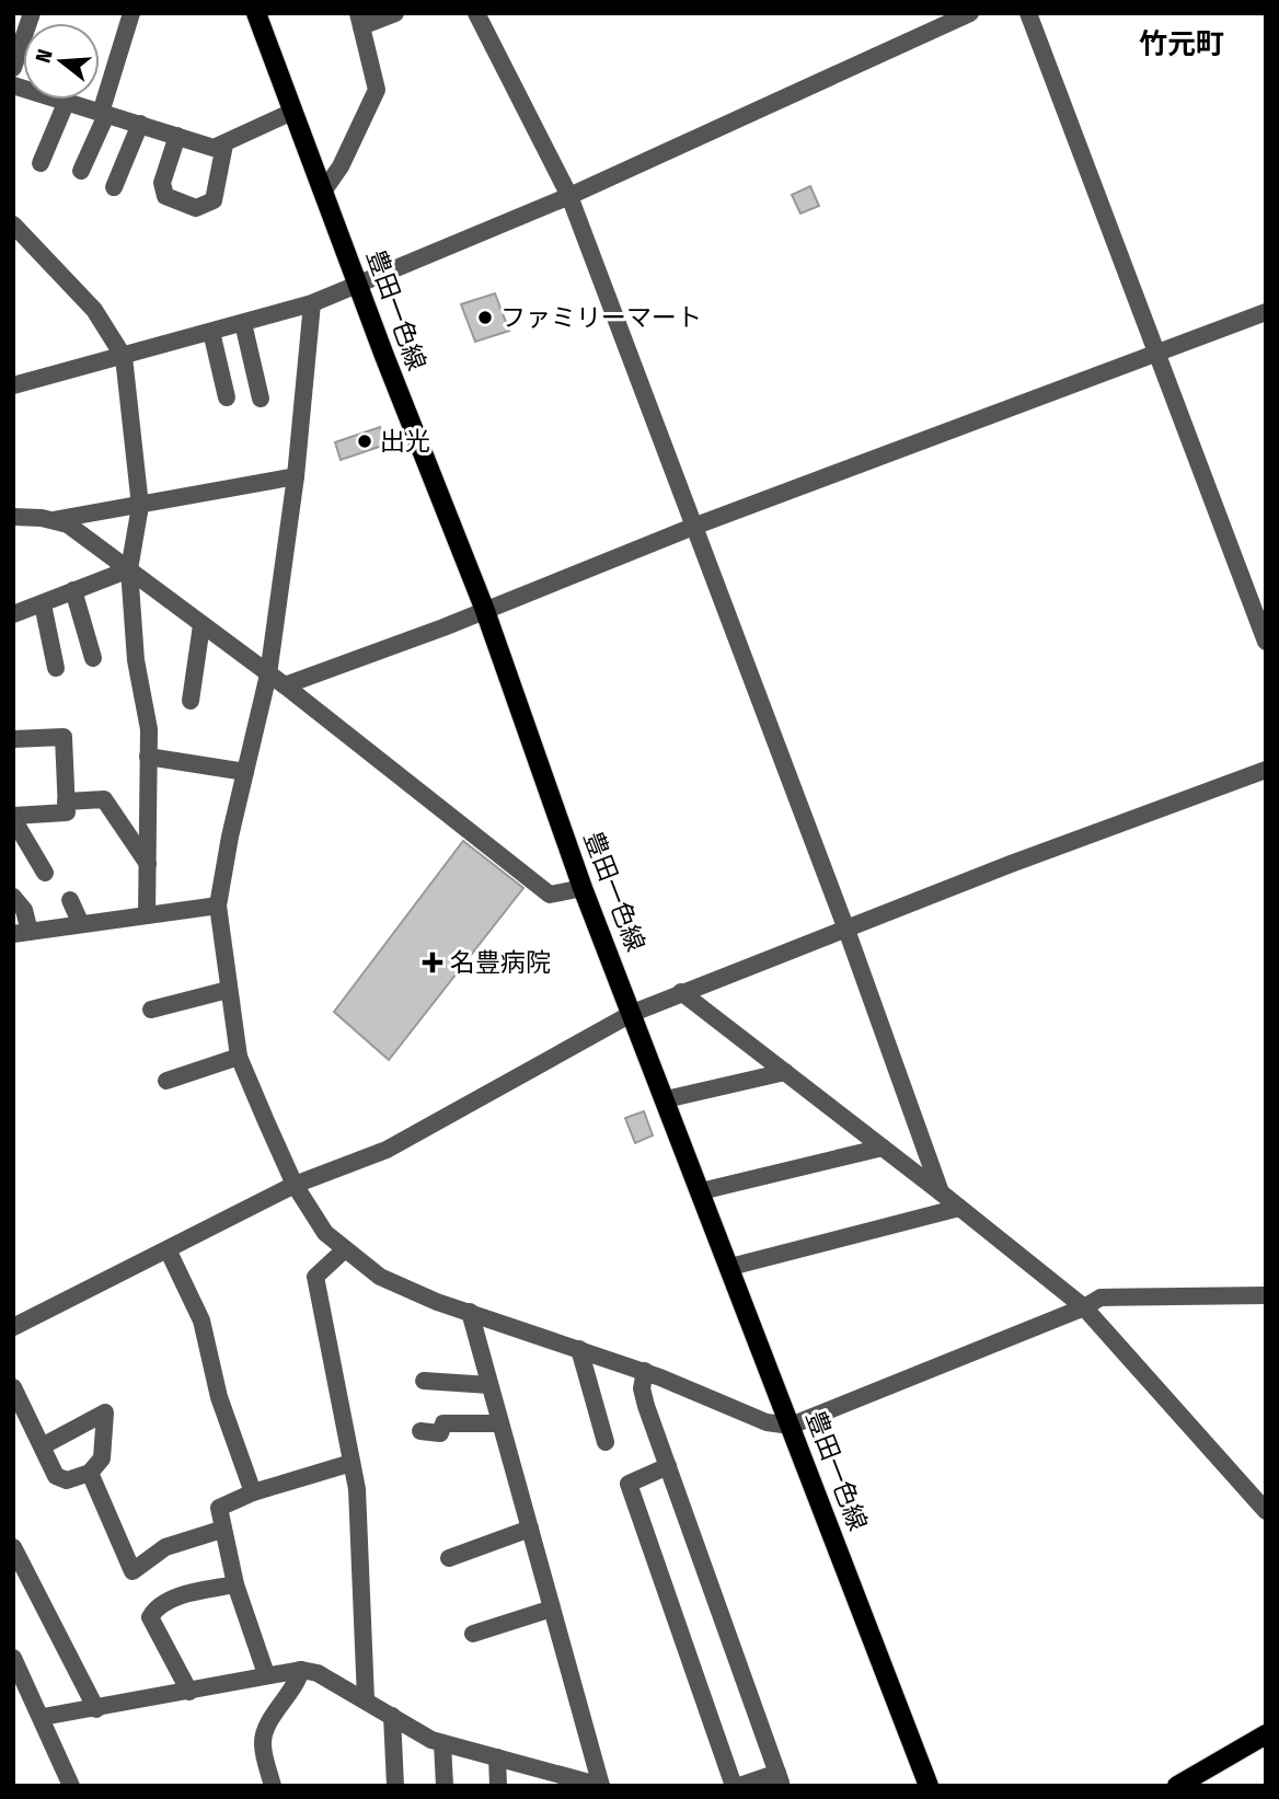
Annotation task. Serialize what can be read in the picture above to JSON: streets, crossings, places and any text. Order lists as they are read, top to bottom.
{
  "streets": {
    "main road": ["豊田一色線"]
  },
  "districts": ["竹元町"],
  "places": {
    "other": ["ファミリーマート", "出光"],
    "health": ["名豊病院"]
  },
  "north": "left"
}
